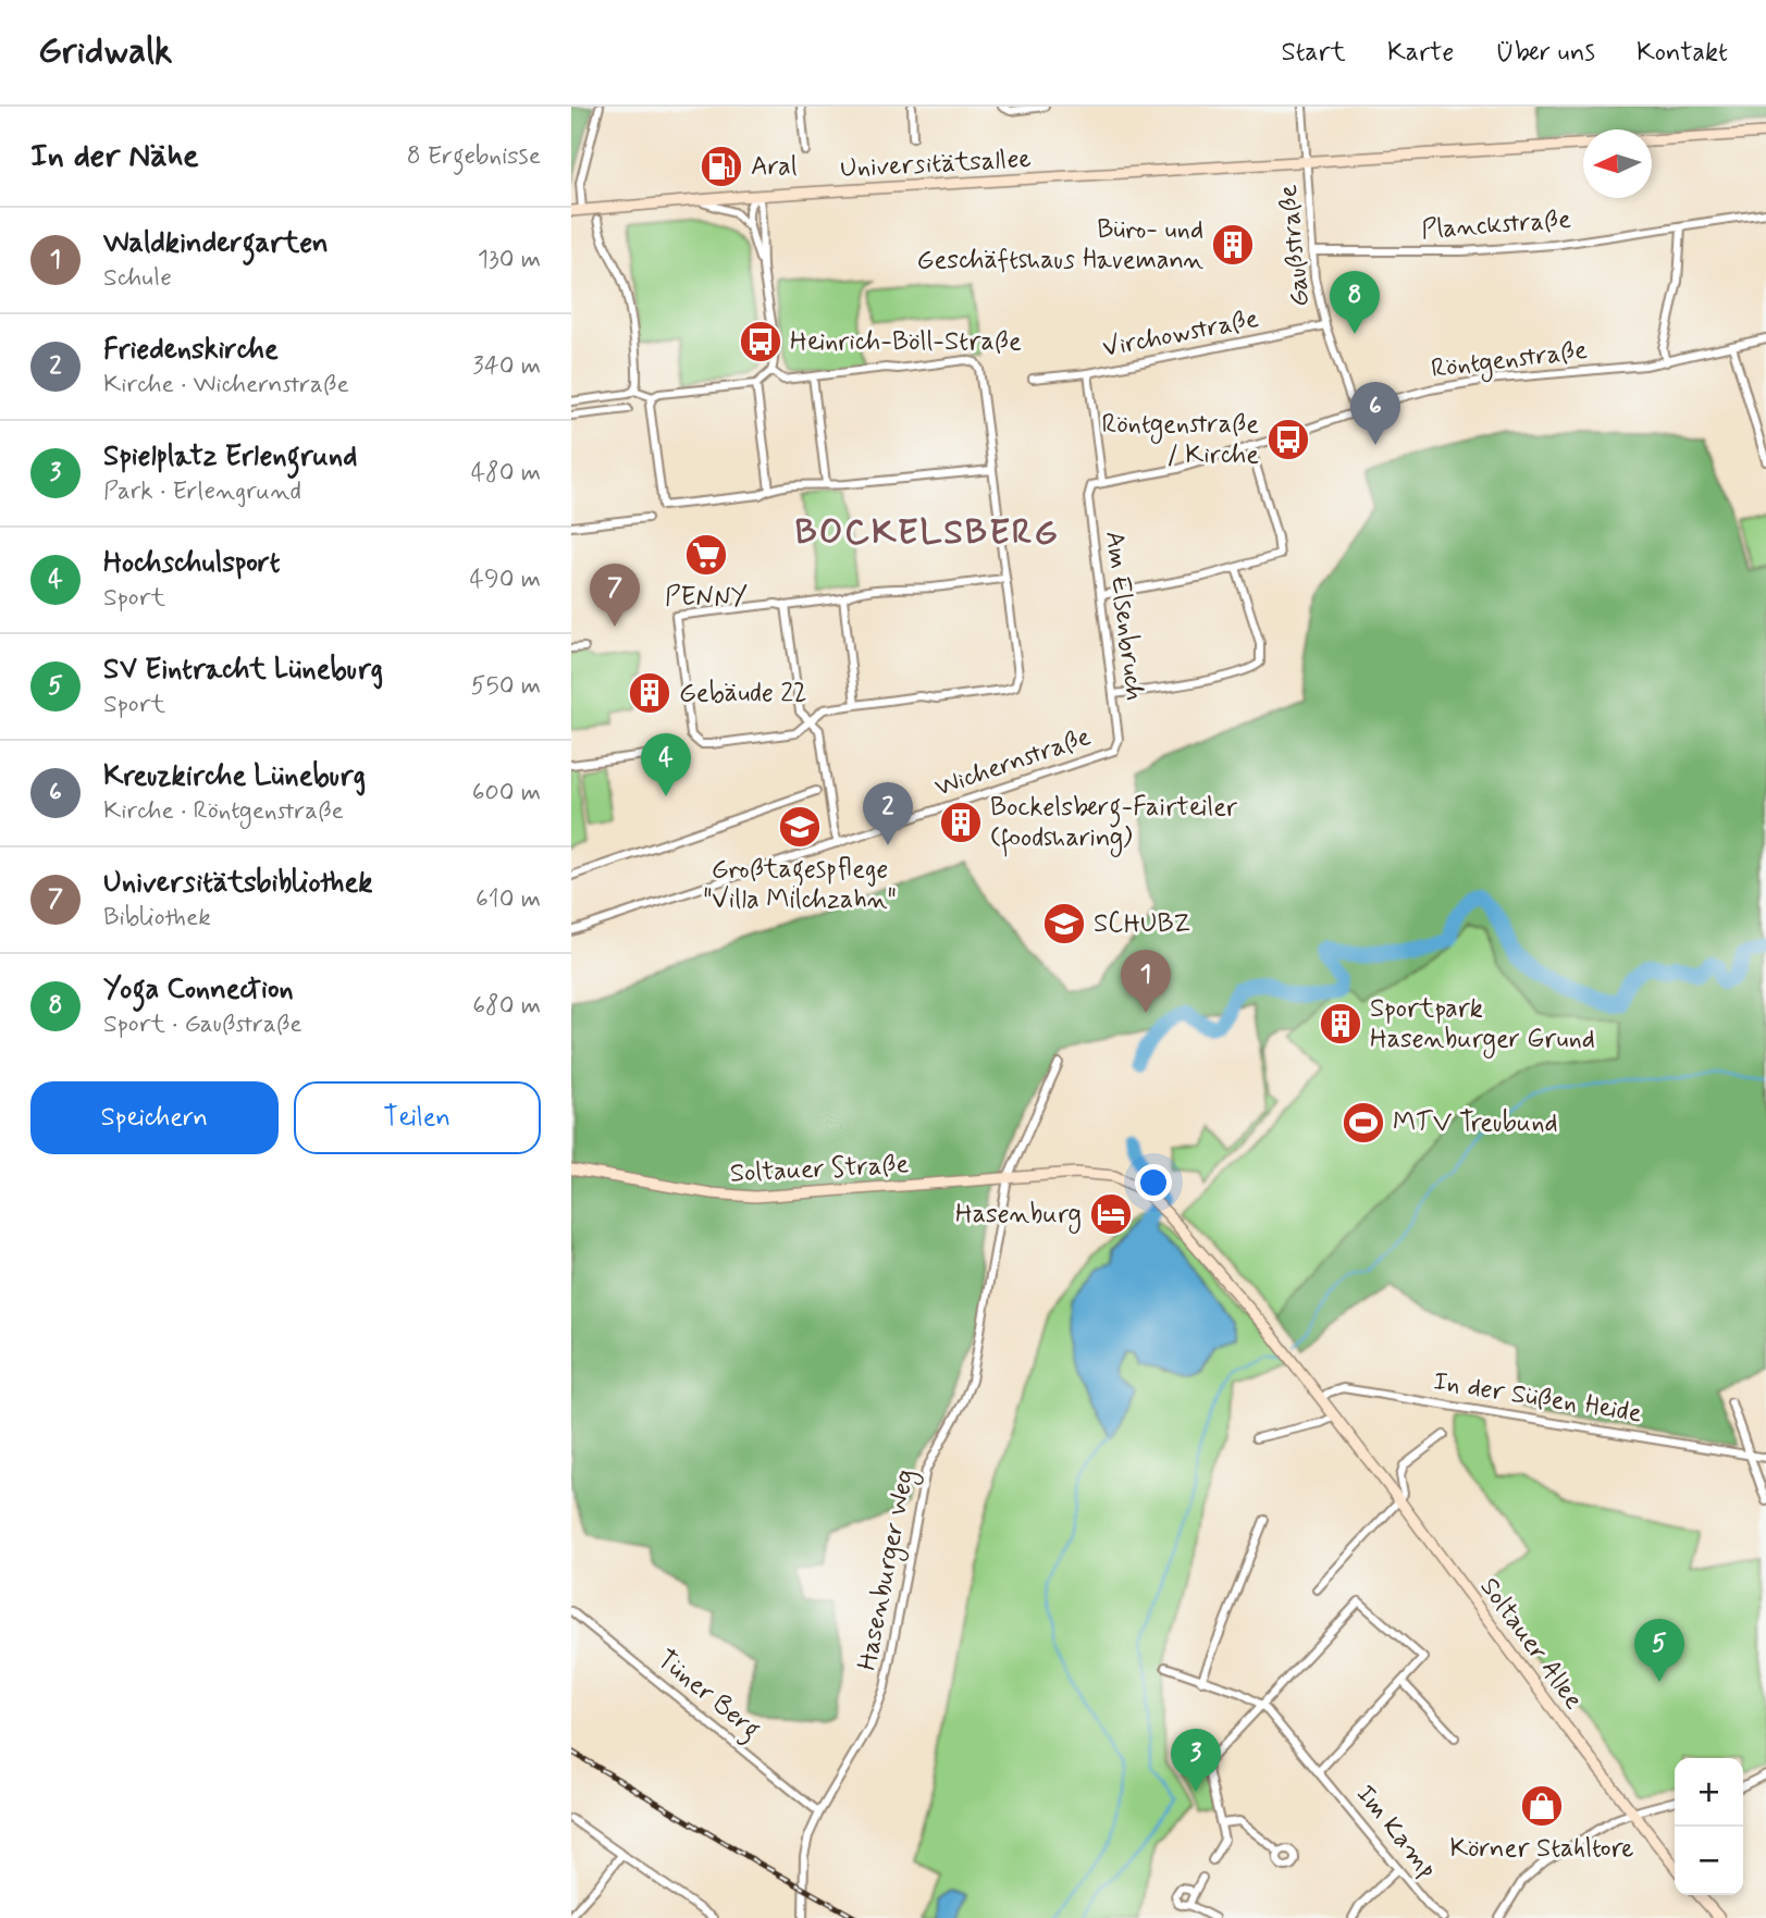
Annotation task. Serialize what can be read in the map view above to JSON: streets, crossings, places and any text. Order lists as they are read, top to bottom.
{
  "streets": {
    "street": [
      "Universitätsallee",
      "Planckstraße",
      "Gaußstraße",
      "Virchowstraße",
      "Röntgenstraße",
      "Am Elsenbruch",
      "Wichernstraße",
      "Soltauer Straße",
      "In der Süßen Heide",
      "Hasenburger Weg",
      "Soltauer Allee",
      "Tüner Berg",
      "Im Kamp"
    ]
  },
  "crossings": [
    ["Universitätsallee", "Gaußstraße"],
    ["Planckstraße", "Gaußstraße"],
    ["Gaußstraße", "Virchowstraße"],
    ["Gaußstraße", "Röntgenstraße"],
    ["Virchowstraße", "Röntgenstraße"],
    ["Röntgenstraße", "Am Elsenbruch"],
    ["Am Elsenbruch", "Wichernstraße"],
    ["Soltauer Straße", "Hasenburger Weg"],
    ["Soltauer Straße", "Soltauer Allee"],
    ["In der Süßen Heide", "Soltauer Allee"],
    ["Hasenburger Weg", "Soltauer Allee"],
    ["Hasenburger Weg", "Tüner Berg"]
  ],
  "districts": ["BOCKELSBERG"],
  "places": {
    "fuel station": ["Aral"],
    "building": [
      "Büro- und Geschäftshaus Havemann",
      "Gebäude 22",
      "Bockelsberg-Fairteiler (foodsharing)",
      "Sportpark Hasenburger Grund"
    ],
    "bus stop": ["Heinrich-Böll-Straße", "Röntgenstraße / Kirche"],
    "supermarket": ["PENNY"],
    "school or university": ["Großtagespflege \"Villa Milchzahn\"", "SCHUBZ"],
    "sports": ["MTV Treubund"],
    "hotel": ["Hasenburg"],
    "shop": ["Körner Stahltore"]
  },
  "north": "left",
  "page": {
    "header": "Gridwalk",
    "nav": [
      "Start",
      "Karte",
      "Über uns",
      "Kontakt"
    ],
    "heading": ["In der Nähe", "8 Ergebnisse"],
    "list": [
      {
        "mark": "1",
        "name": "Waldkindergarten",
        "note": "Schule",
        "value": "130 m"
      },
      {
        "mark": "2",
        "name": "Friedenskirche",
        "note": "Kirche · Wichernstraße",
        "value": "340 m"
      },
      {
        "mark": "3",
        "name": "Spielplatz Erlengrund",
        "note": "Park · Erlengrund",
        "value": "480 m"
      },
      {
        "mark": "4",
        "name": "Hochschulsport",
        "note": "Sport",
        "value": "490 m"
      },
      {
        "mark": "5",
        "name": "SV Eintracht Lüneburg",
        "note": "Sport",
        "value": "550 m"
      },
      {
        "mark": "6",
        "name": "Kreuzkirche Lüneburg",
        "note": "Kirche · Röntgenstraße",
        "value": "600 m"
      },
      {
        "mark": "7",
        "name": "Universitätsbibliothek",
        "note": "Bibliothek",
        "value": "610 m"
      },
      {
        "mark": "8",
        "name": "Yoga Connection",
        "note": "Sport · Gaußstraße",
        "value": "680 m"
      }
    ],
    "pins": [
      "8",
      "6",
      "7",
      "4",
      "2",
      "1",
      "5",
      "3"
    ],
    "buttons": ["Speichern", "Teilen"],
    "map_buttons": ["+", "−"]
  }
}
